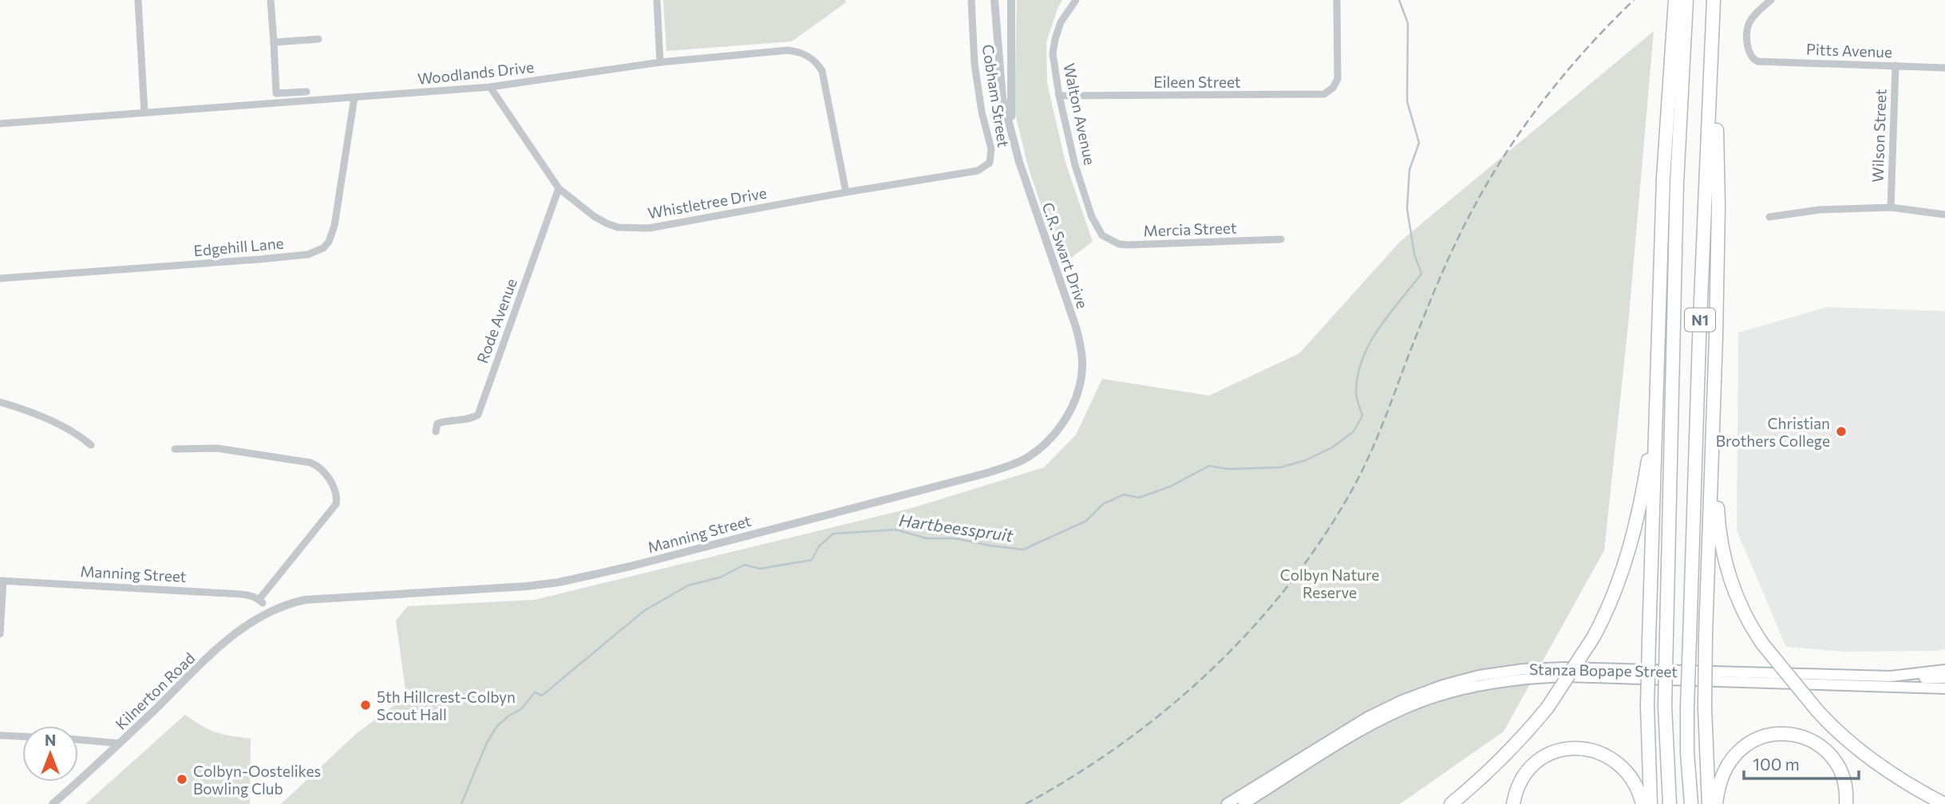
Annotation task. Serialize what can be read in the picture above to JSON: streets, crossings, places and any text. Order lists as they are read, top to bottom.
{
  "streets": {
    "highway": ["N1"],
    "main road": ["Stanza Bopape Street"],
    "street": [
      "Pitts Avenue",
      "Woodlands Drive",
      "Eileen Street",
      "Cobham Street",
      "Walton Avenue",
      "Wilson Street",
      "Whistletree Drive",
      "Mercia Street",
      "Edgehill Lane",
      "C.R. Swart Drive",
      "Rode Avenue",
      "Manning Street",
      "Kilnerton Road"
    ]
  },
  "crossings": [
    ["Pitts Avenue", "Wilson Street"],
    ["Woodlands Drive", "Whistletree Drive"],
    ["Woodlands Drive", "Edgehill Lane"],
    ["Eileen Street", "Walton Avenue"],
    ["Cobham Street", "Whistletree Drive"],
    ["Walton Avenue", "Mercia Street"],
    ["Whistletree Drive", "Rode Avenue"],
    ["C.R. Swart Drive", "Manning Street"],
    ["Manning Street", "Kilnerton Road"]
  ],
  "water": ["Hartbeesspruit"],
  "parks": ["Colbyn Nature Reserve"],
  "places": ["Christian Brothers College", "5th Hillcrest-Colbyn Scout Hall", "Colbyn-Oostelikes Bowling Club"],
  "scale_bar": "100 m",
  "north": "top"
}
